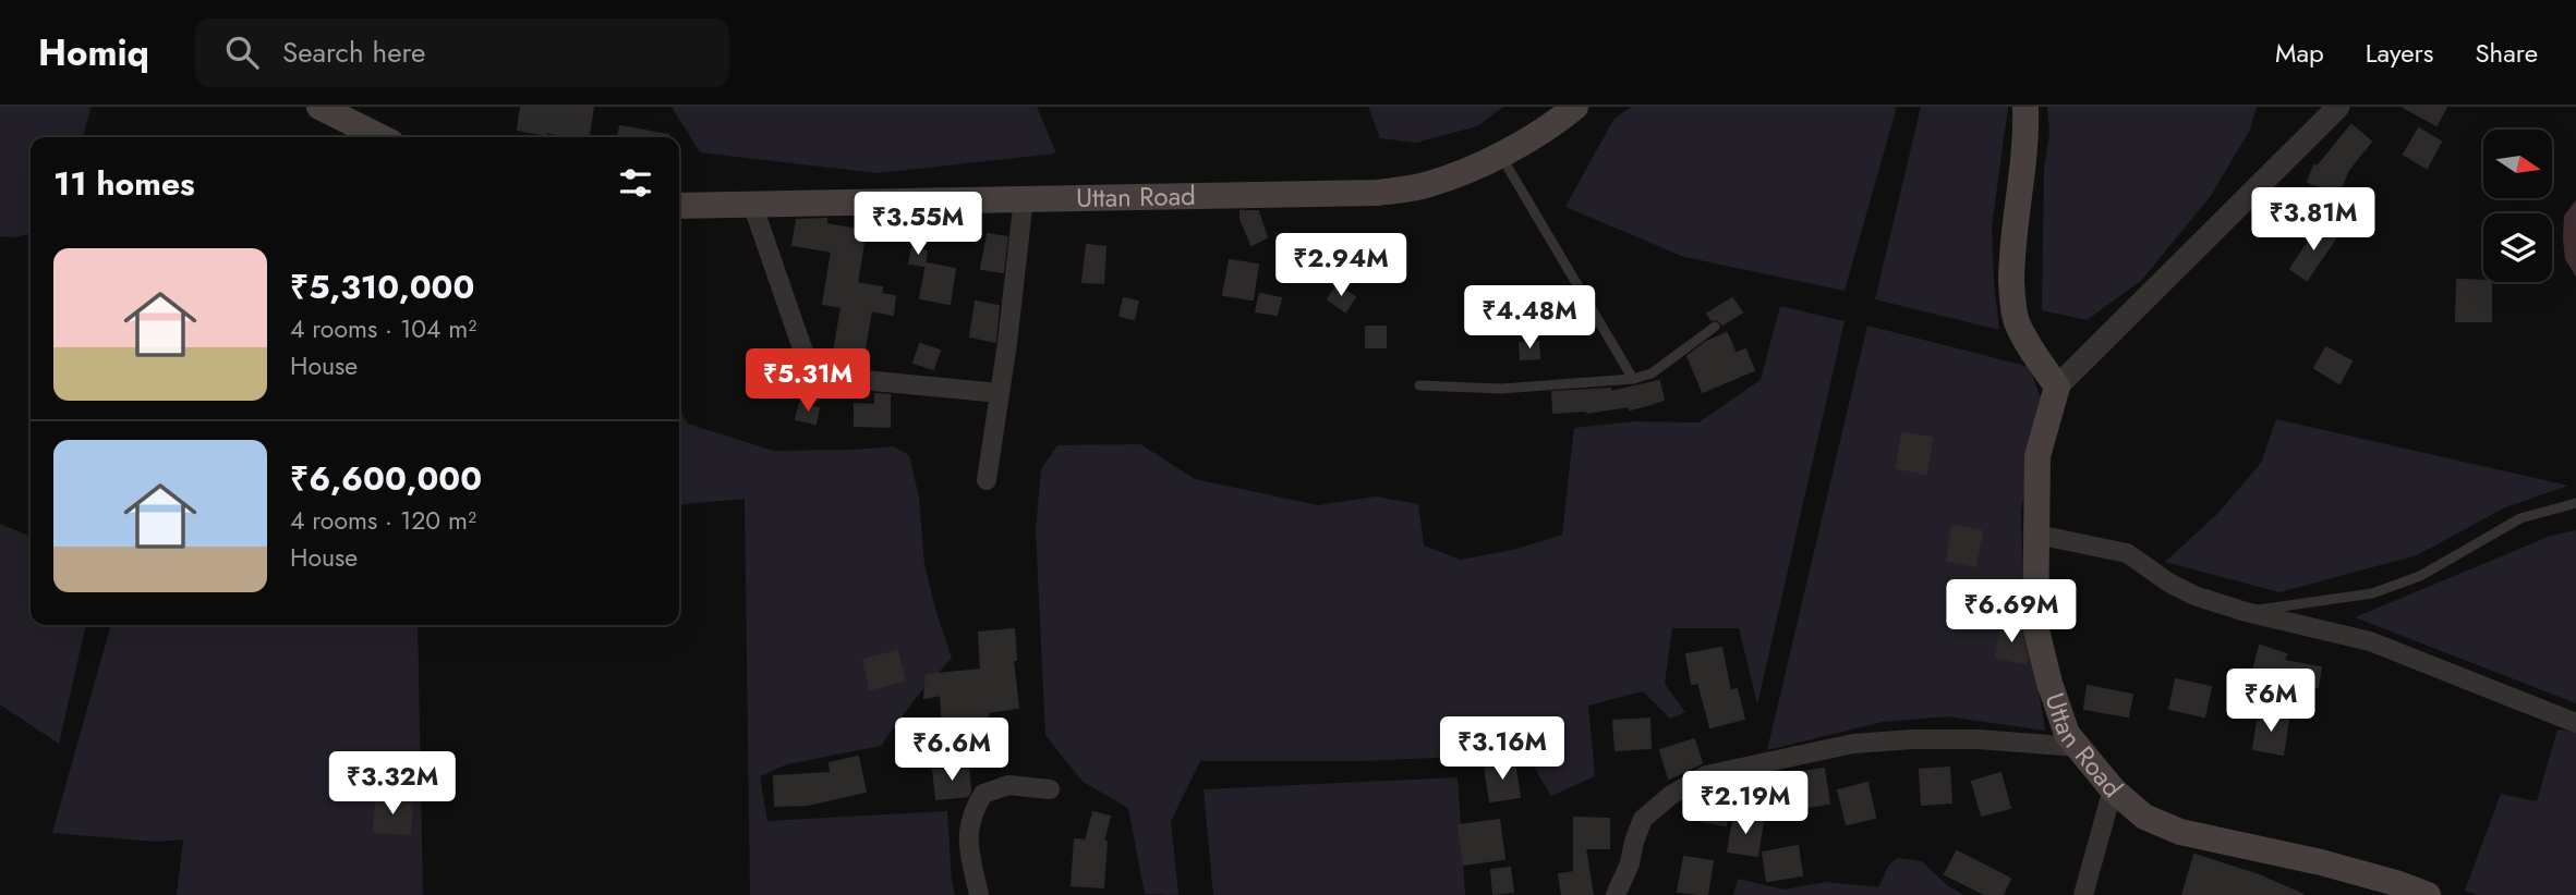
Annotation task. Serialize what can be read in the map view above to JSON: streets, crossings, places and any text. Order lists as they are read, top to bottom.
{
  "streets": {
    "main road": ["Uttan Road"]
  },
  "north": "right",
  "page": {
    "header": "Homiq",
    "search": "Search here",
    "nav": ["Map", "Layers", "Share"],
    "heading": "11 homes",
    "price": [
      "₹3.81M",
      "₹3.55M",
      "₹2.94M",
      "₹4.48M",
      "₹5.31M",
      "₹6.69M",
      "₹6M",
      "₹3.16M",
      "₹6.6M",
      "₹3.32M",
      "₹2.19M"
    ],
    "list": [
      {
        "name": "₹5,310,000",
        "note": "4 rooms · 104 m² · House"
      },
      {
        "name": "₹6,600,000",
        "note": "4 rooms · 120 m² · House"
      }
    ]
  }
}
